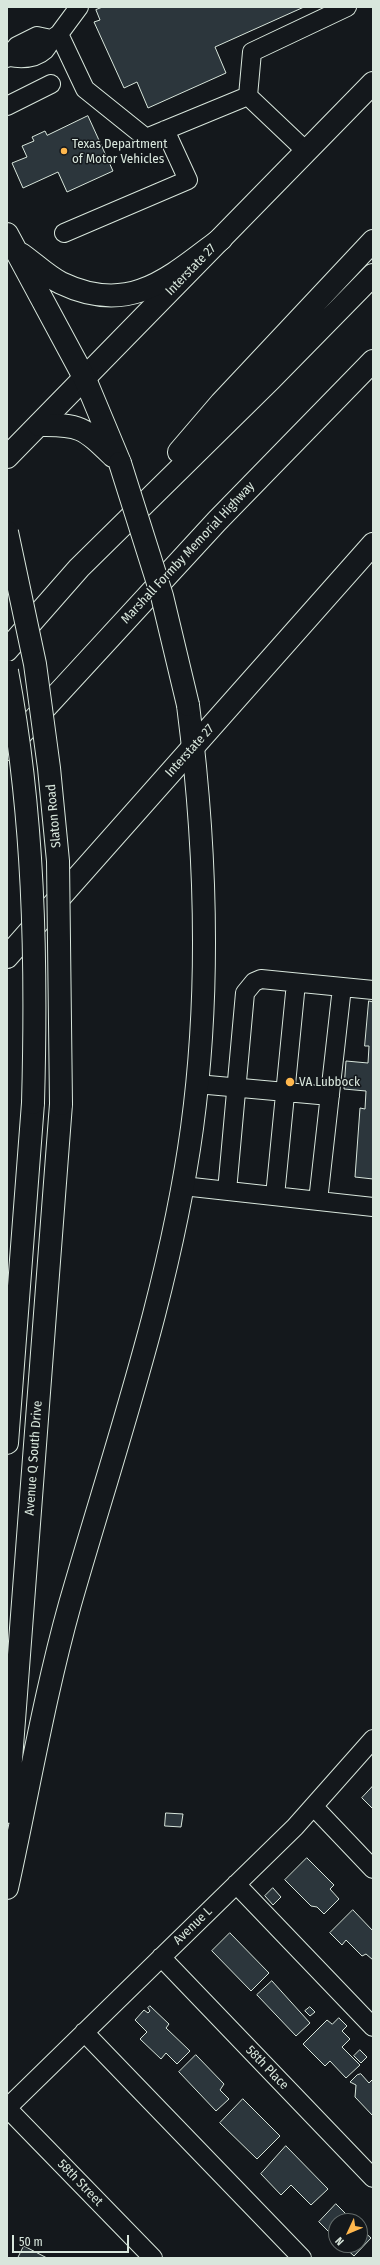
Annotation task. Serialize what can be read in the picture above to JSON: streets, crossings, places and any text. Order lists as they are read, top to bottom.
{
  "streets": {
    "main road": [
      "Interstate 27",
      "Marshall Formby Memorial Highway",
      "Slaton Road",
      "Avenue Q South Drive"
    ],
    "street": ["Avenue L", "58th Place", "58th Street"]
  },
  "crossings": [
    ["Slaton Road", "Avenue Q South Drive"],
    ["Avenue L", "58th Place"],
    ["Avenue L", "58th Street"]
  ],
  "places": ["Texas Department of Motor Vehicles", "VA Lubbock"],
  "scale_bar": "50 m",
  "north": "bottom left"
}
